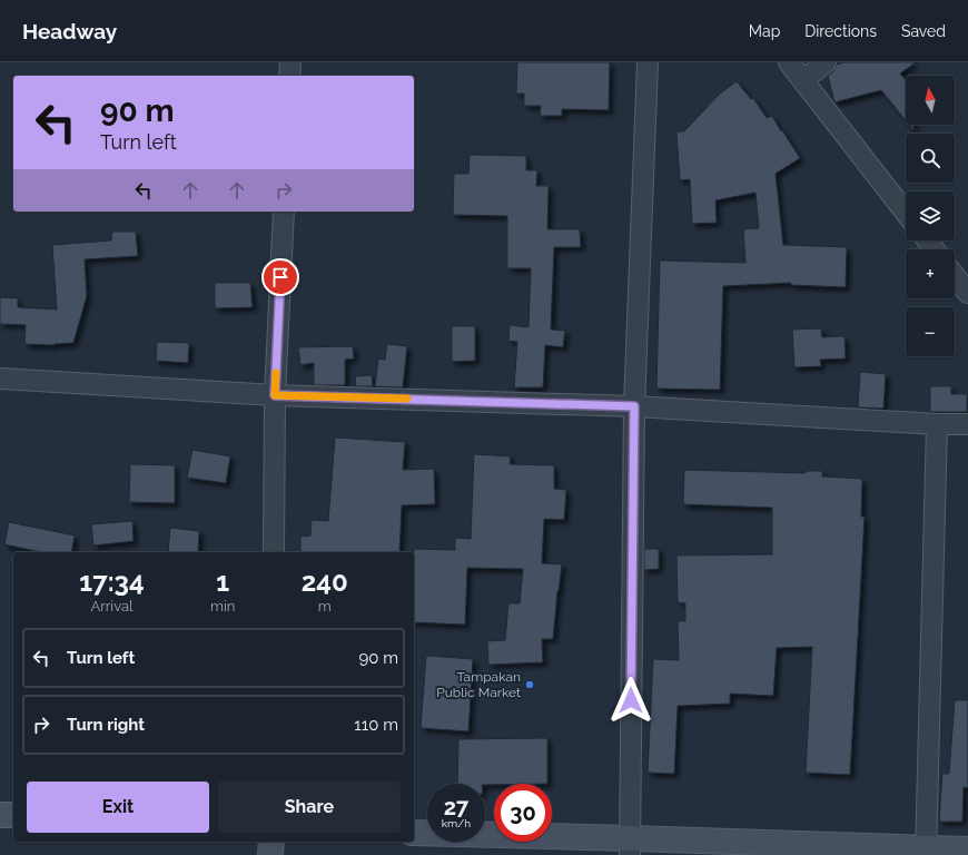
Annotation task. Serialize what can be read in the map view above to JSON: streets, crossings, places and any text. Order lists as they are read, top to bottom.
{
  "places": ["Tampakan Public Market"],
  "north": "top",
  "page": {
    "header": "Headway",
    "nav": ["Map", "Directions", "Saved"],
    "map_buttons": ["+", "−"],
    "turn": ["90 m", "Turn left"],
    "eta": [
      "17:34",
      "Arrival",
      "1",
      "min",
      "240",
      "m"
    ],
    "list": [
      {
        "name": "Turn left",
        "value": "90 m"
      },
      {
        "name": "Turn right",
        "value": "110 m"
      }
    ],
    "buttons": ["Exit", "Share"],
    "speed": "27 km/h",
    "limit": "30"
  }
}
